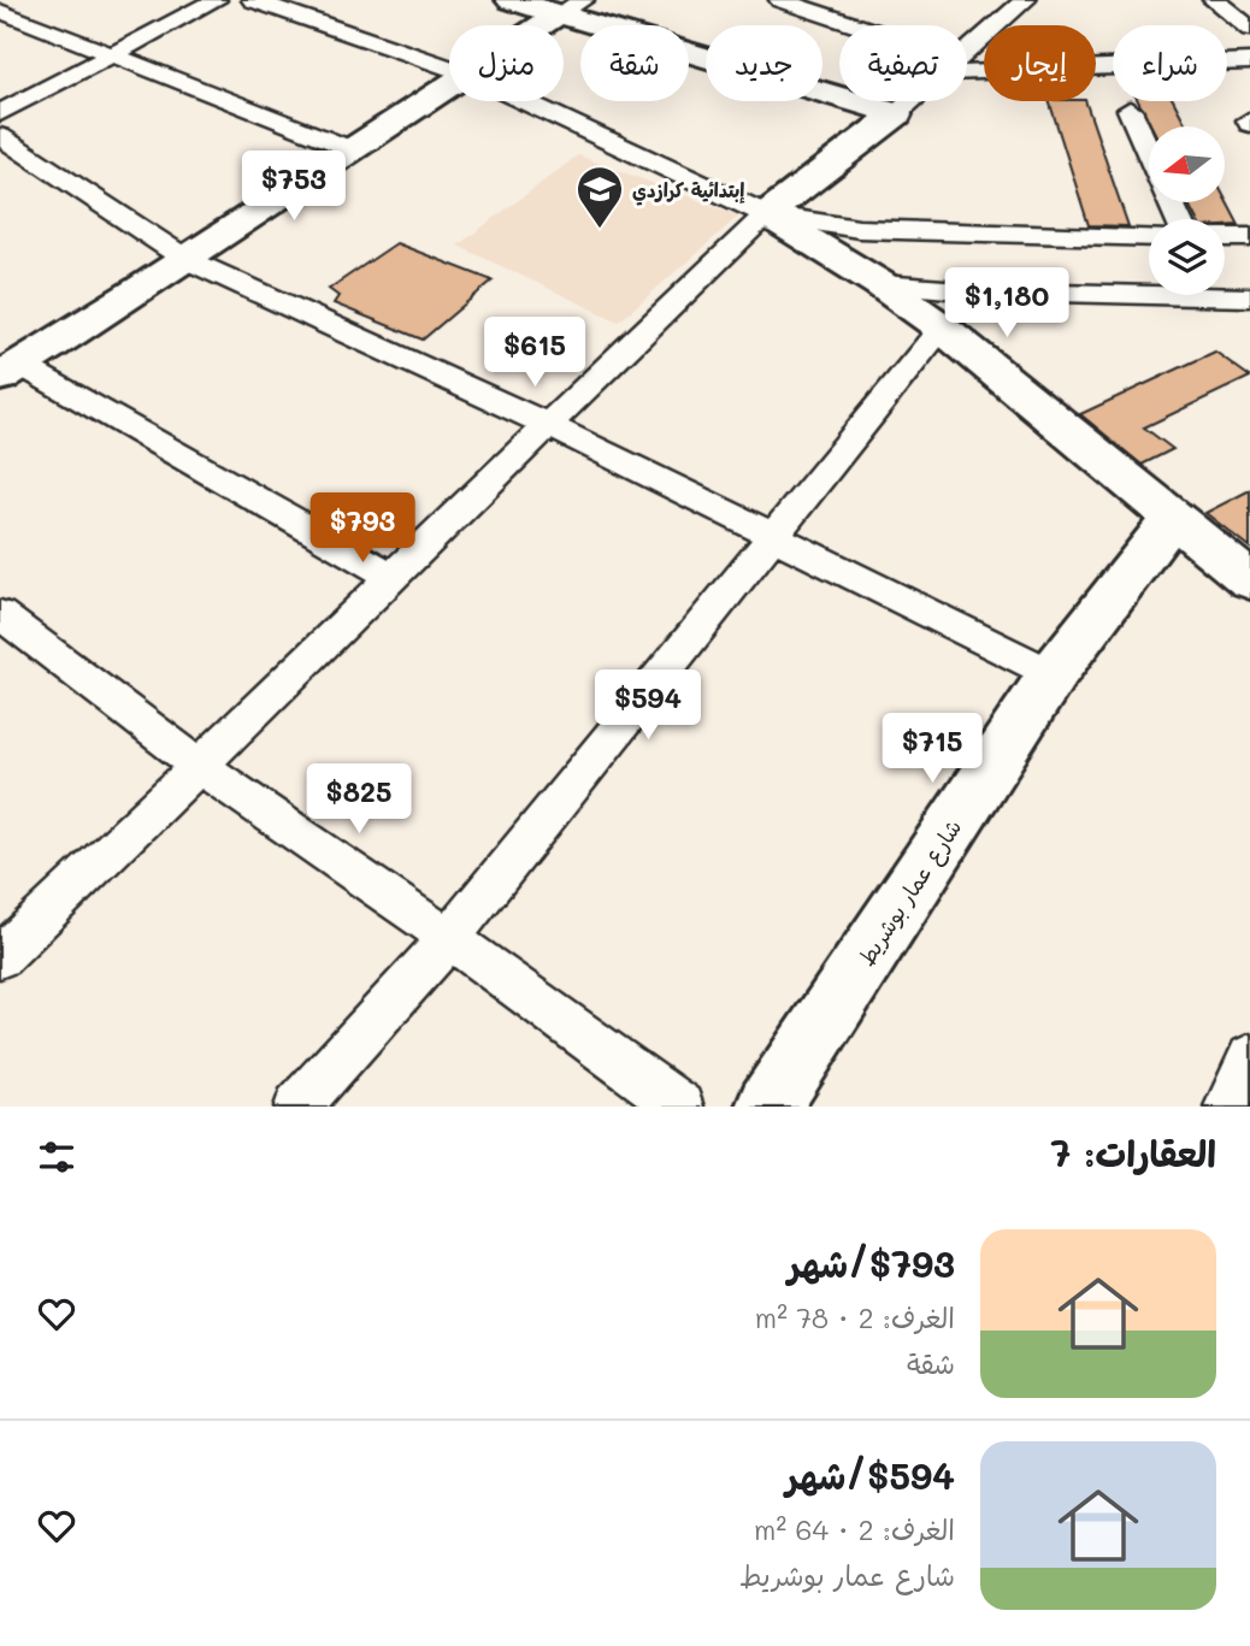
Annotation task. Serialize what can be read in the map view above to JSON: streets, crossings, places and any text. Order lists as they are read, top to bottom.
{
  "streets": {
    "street": ["شارع عمار بوشريط"]
  },
  "places": {
    "school or university": ["إبتدائية كرازدي"]
  },
  "north": "left",
  "page": {
    "chip": [
      "شراء",
      "إيجار",
      "تصفية",
      "جديد",
      "شقة",
      "منزل"
    ],
    "price": [
      "$753",
      "$1,180",
      "$615",
      "$793",
      "$594",
      "$715",
      "$825"
    ],
    "heading": "العقارات: 7",
    "list": [
      {
        "name": "$793/شهر",
        "note": "الغرف: 2 · 78 m² · شقة"
      },
      {
        "name": "$594/شهر",
        "note": "الغرف: 2 · 64 m² · شارع عمار بوشريط"
      }
    ]
  }
}
